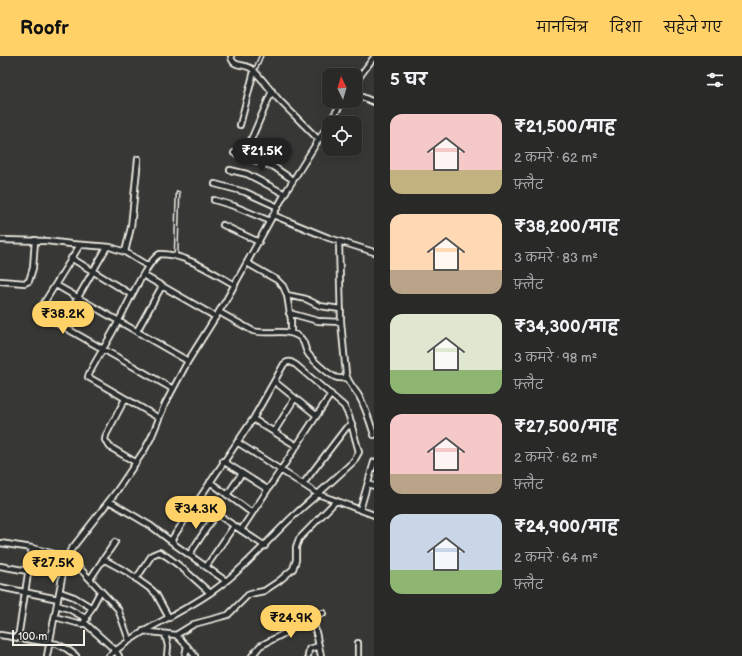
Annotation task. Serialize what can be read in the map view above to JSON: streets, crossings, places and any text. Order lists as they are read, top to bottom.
{
  "scale_bar": "100 m",
  "north": "top",
  "page": {
    "header": "Roofr",
    "nav": ["मानचित्र", "दिशा", "सहेजे गए"],
    "heading": "5 घर",
    "list": [
      {
        "name": "₹21,500/माह",
        "note": "2 कमरे · 62 m² · फ़्लैट"
      },
      {
        "name": "₹38,200/माह",
        "note": "3 कमरे · 83 m² · फ़्लैट"
      },
      {
        "name": "₹34,300/माह",
        "note": "3 कमरे · 98 m² · फ़्लैट"
      },
      {
        "name": "₹27,500/माह",
        "note": "2 कमरे · 62 m² · फ़्लैट"
      },
      {
        "name": "₹24,900/माह",
        "note": "2 कमरे · 64 m² · फ़्लैट"
      }
    ],
    "price": [
      "₹21.5K",
      "₹38.2K",
      "₹34.3K",
      "₹27.5K",
      "₹24.9K"
    ],
    "scale": "100 m"
  }
}
